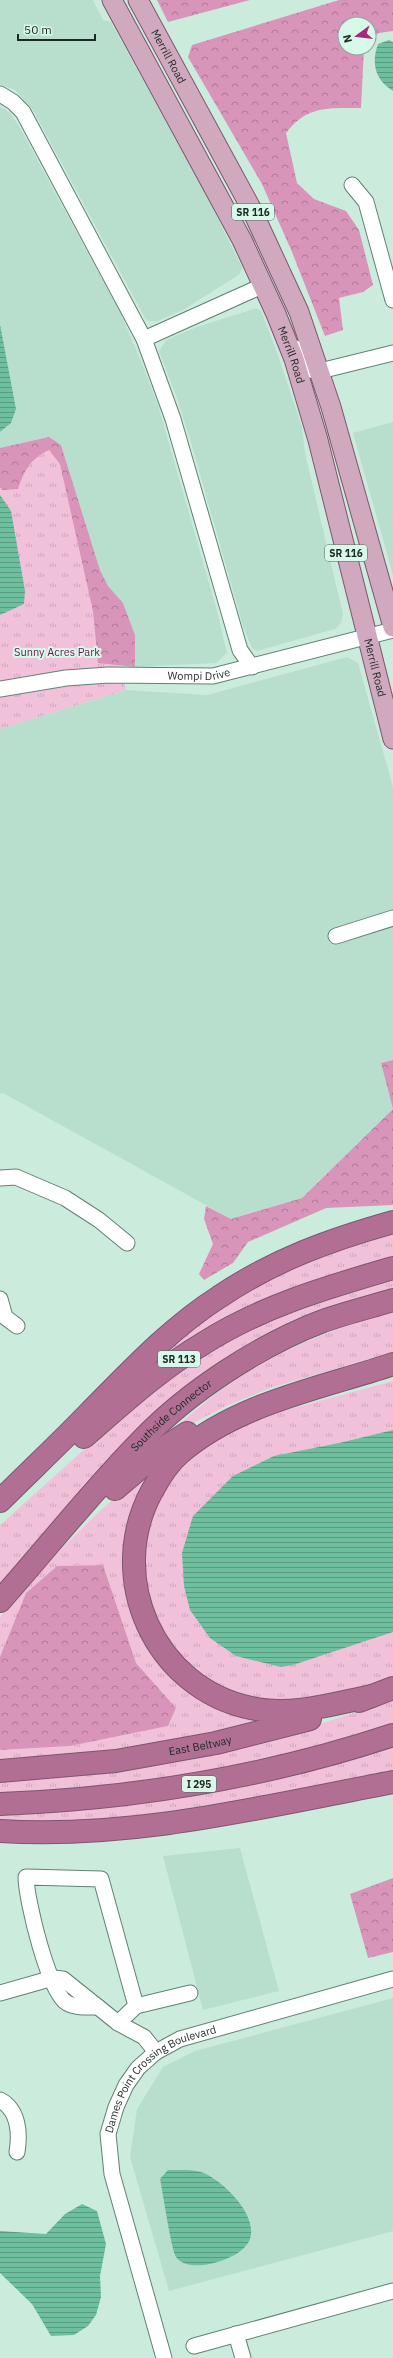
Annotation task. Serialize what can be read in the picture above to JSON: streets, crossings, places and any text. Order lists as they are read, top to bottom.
{
  "streets": {
    "highway": [
      "SR 113",
      "Southside Connector",
      "East Beltway",
      "I 295"
    ],
    "main road": ["Merrill Road", "SR 116"],
    "street": ["Wompi Drive", "Dames Point Crossing Boulevard"]
  },
  "crossings": [
    ["Merrill Road", "Wompi Drive"]
  ],
  "parks": ["Sunny Acres Park"],
  "scale_bar": "50 m",
  "north": "left"
}
